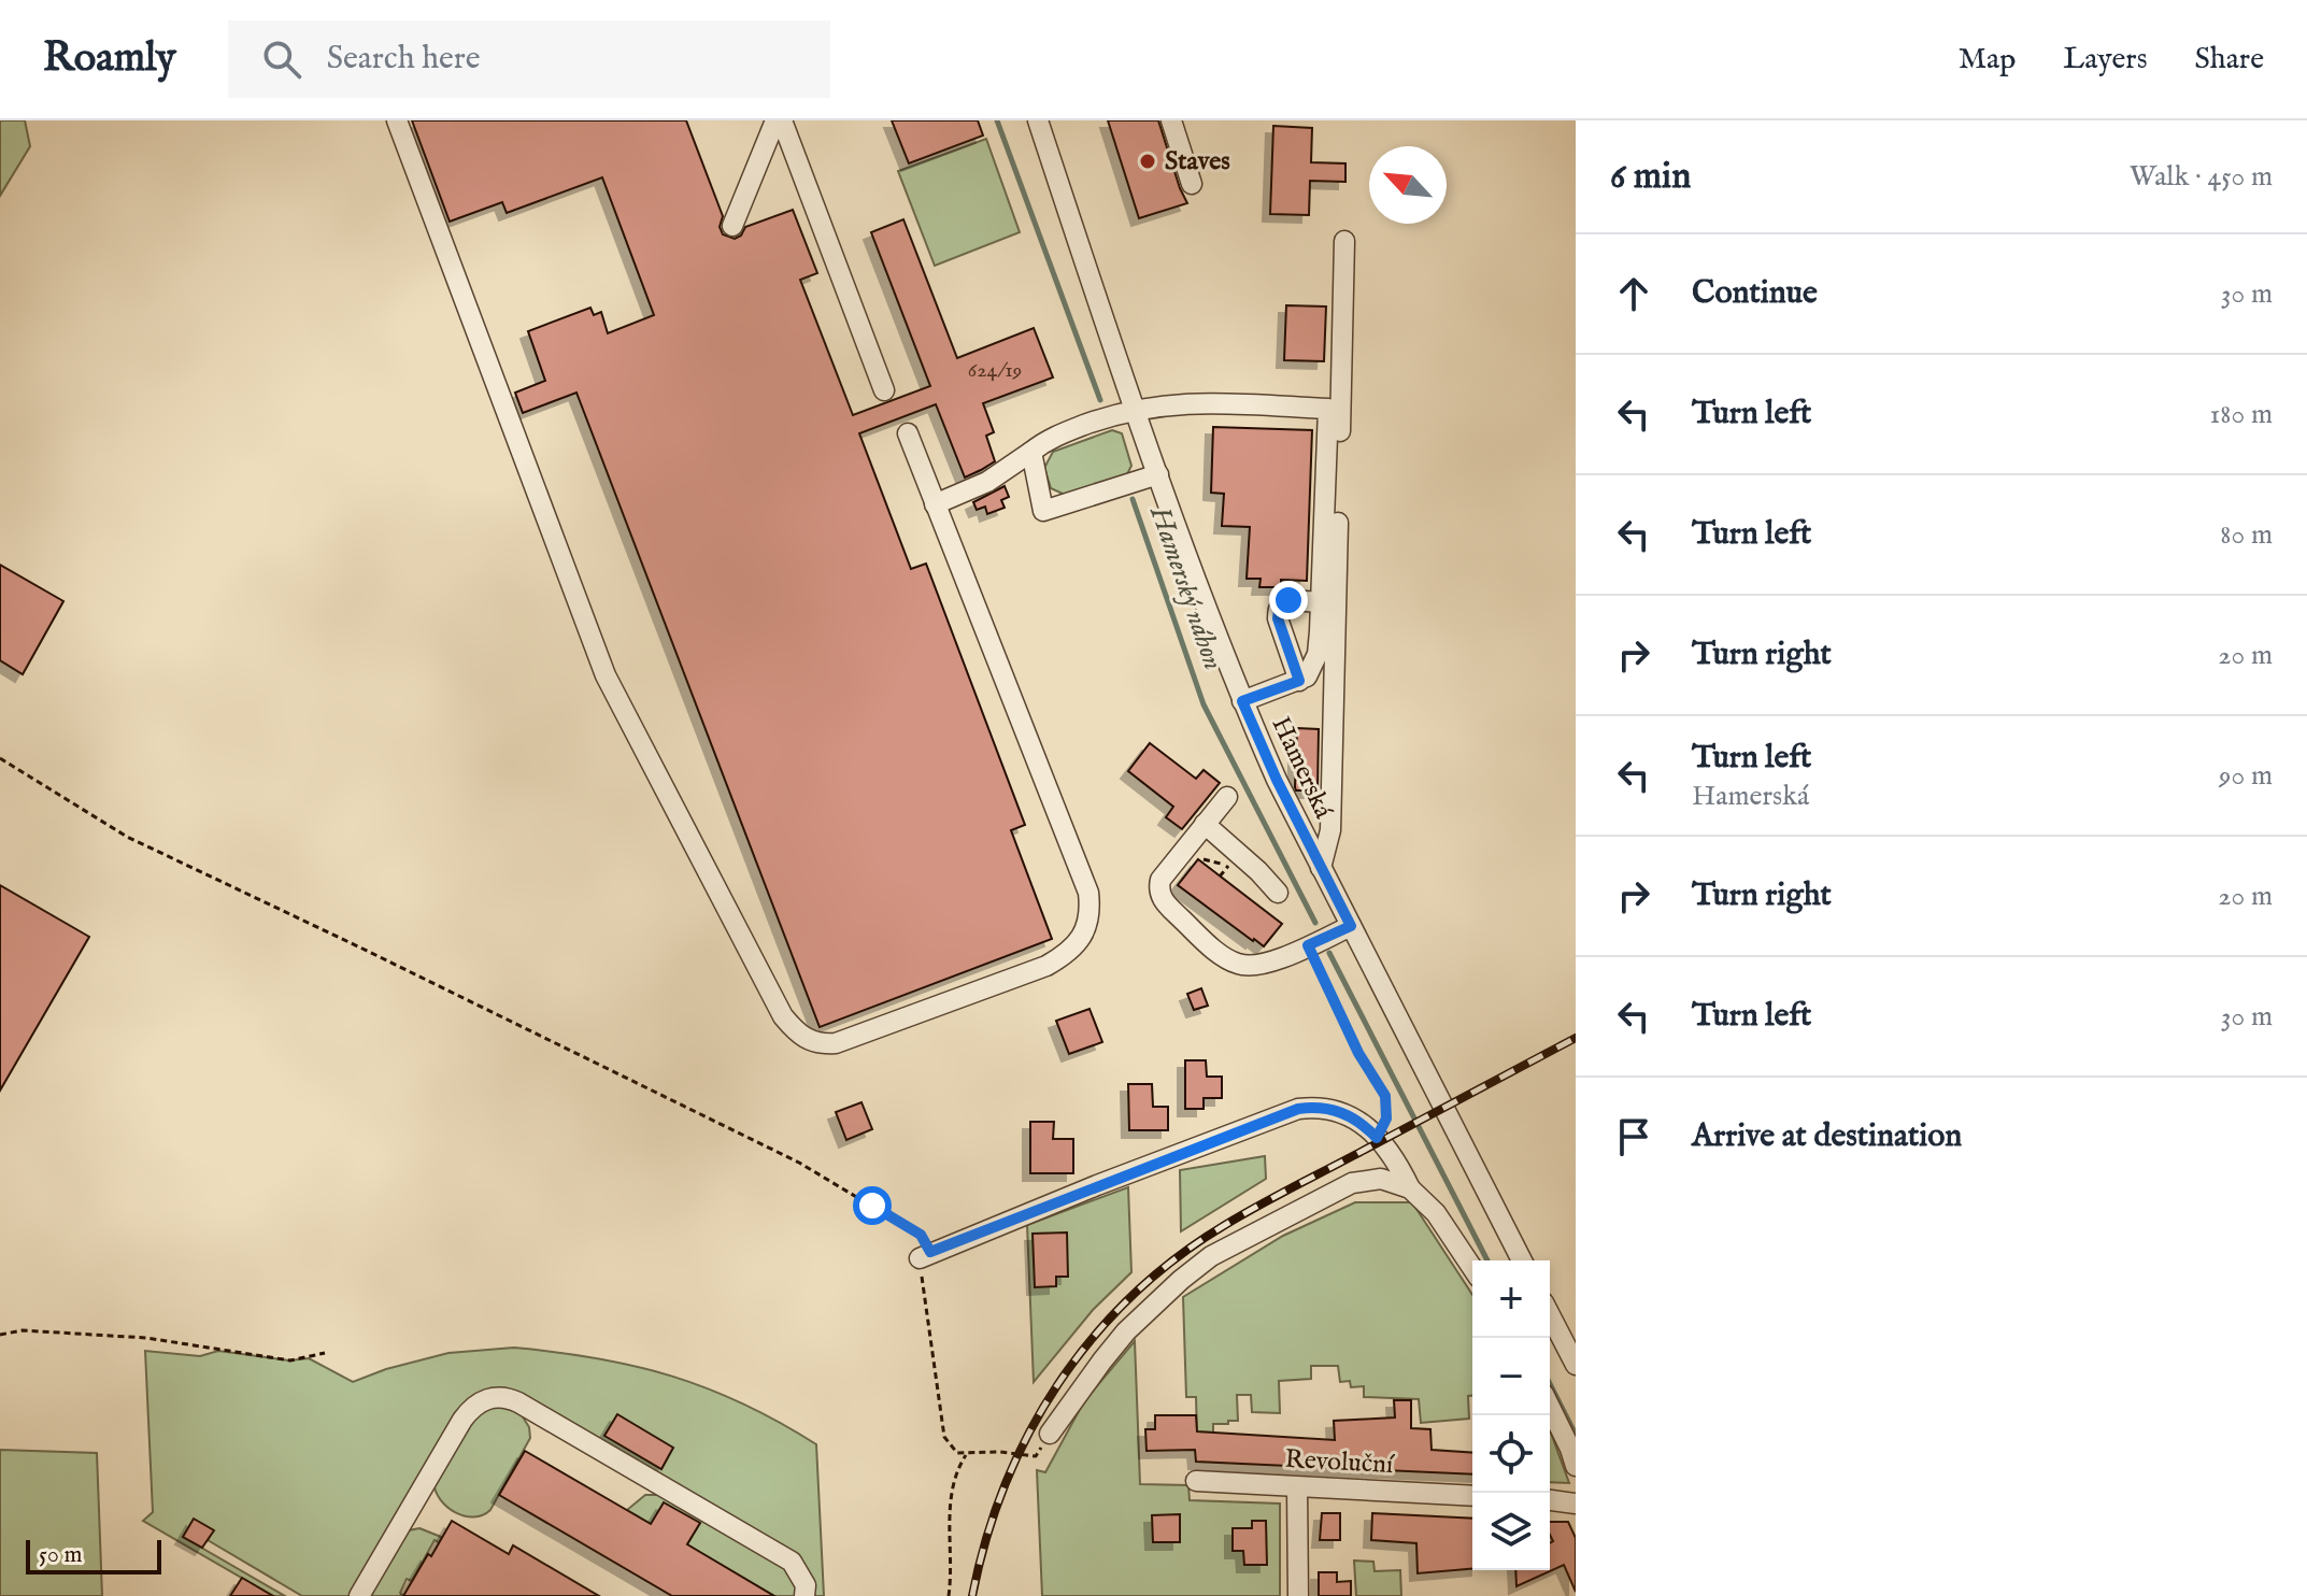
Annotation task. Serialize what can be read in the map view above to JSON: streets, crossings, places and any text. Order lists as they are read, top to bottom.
{
  "streets": {
    "street": ["Hamerská", "Revoluční"]
  },
  "water": ["Hamerský náhon"],
  "places": ["Staves"],
  "house_numbers": ["624/19"],
  "scale_bar": "50 m",
  "north": "top left",
  "page": {
    "header": "Roamly",
    "search": "Search here",
    "nav": ["Map", "Layers", "Share"],
    "heading": ["6 min", "Walk · 450 m"],
    "list": [
      ["Continue", "30 m"],
      ["Turn left", "180 m"],
      ["Turn left", "80 m"],
      ["Turn right", "20 m"],
      ["Turn left", "Hamerská", "90 m"],
      ["Turn right", "20 m"],
      ["Turn left", "30 m"],
      "Arrive at destination"
    ],
    "map_buttons": ["+", "−"],
    "scale": "50 m"
  }
}
